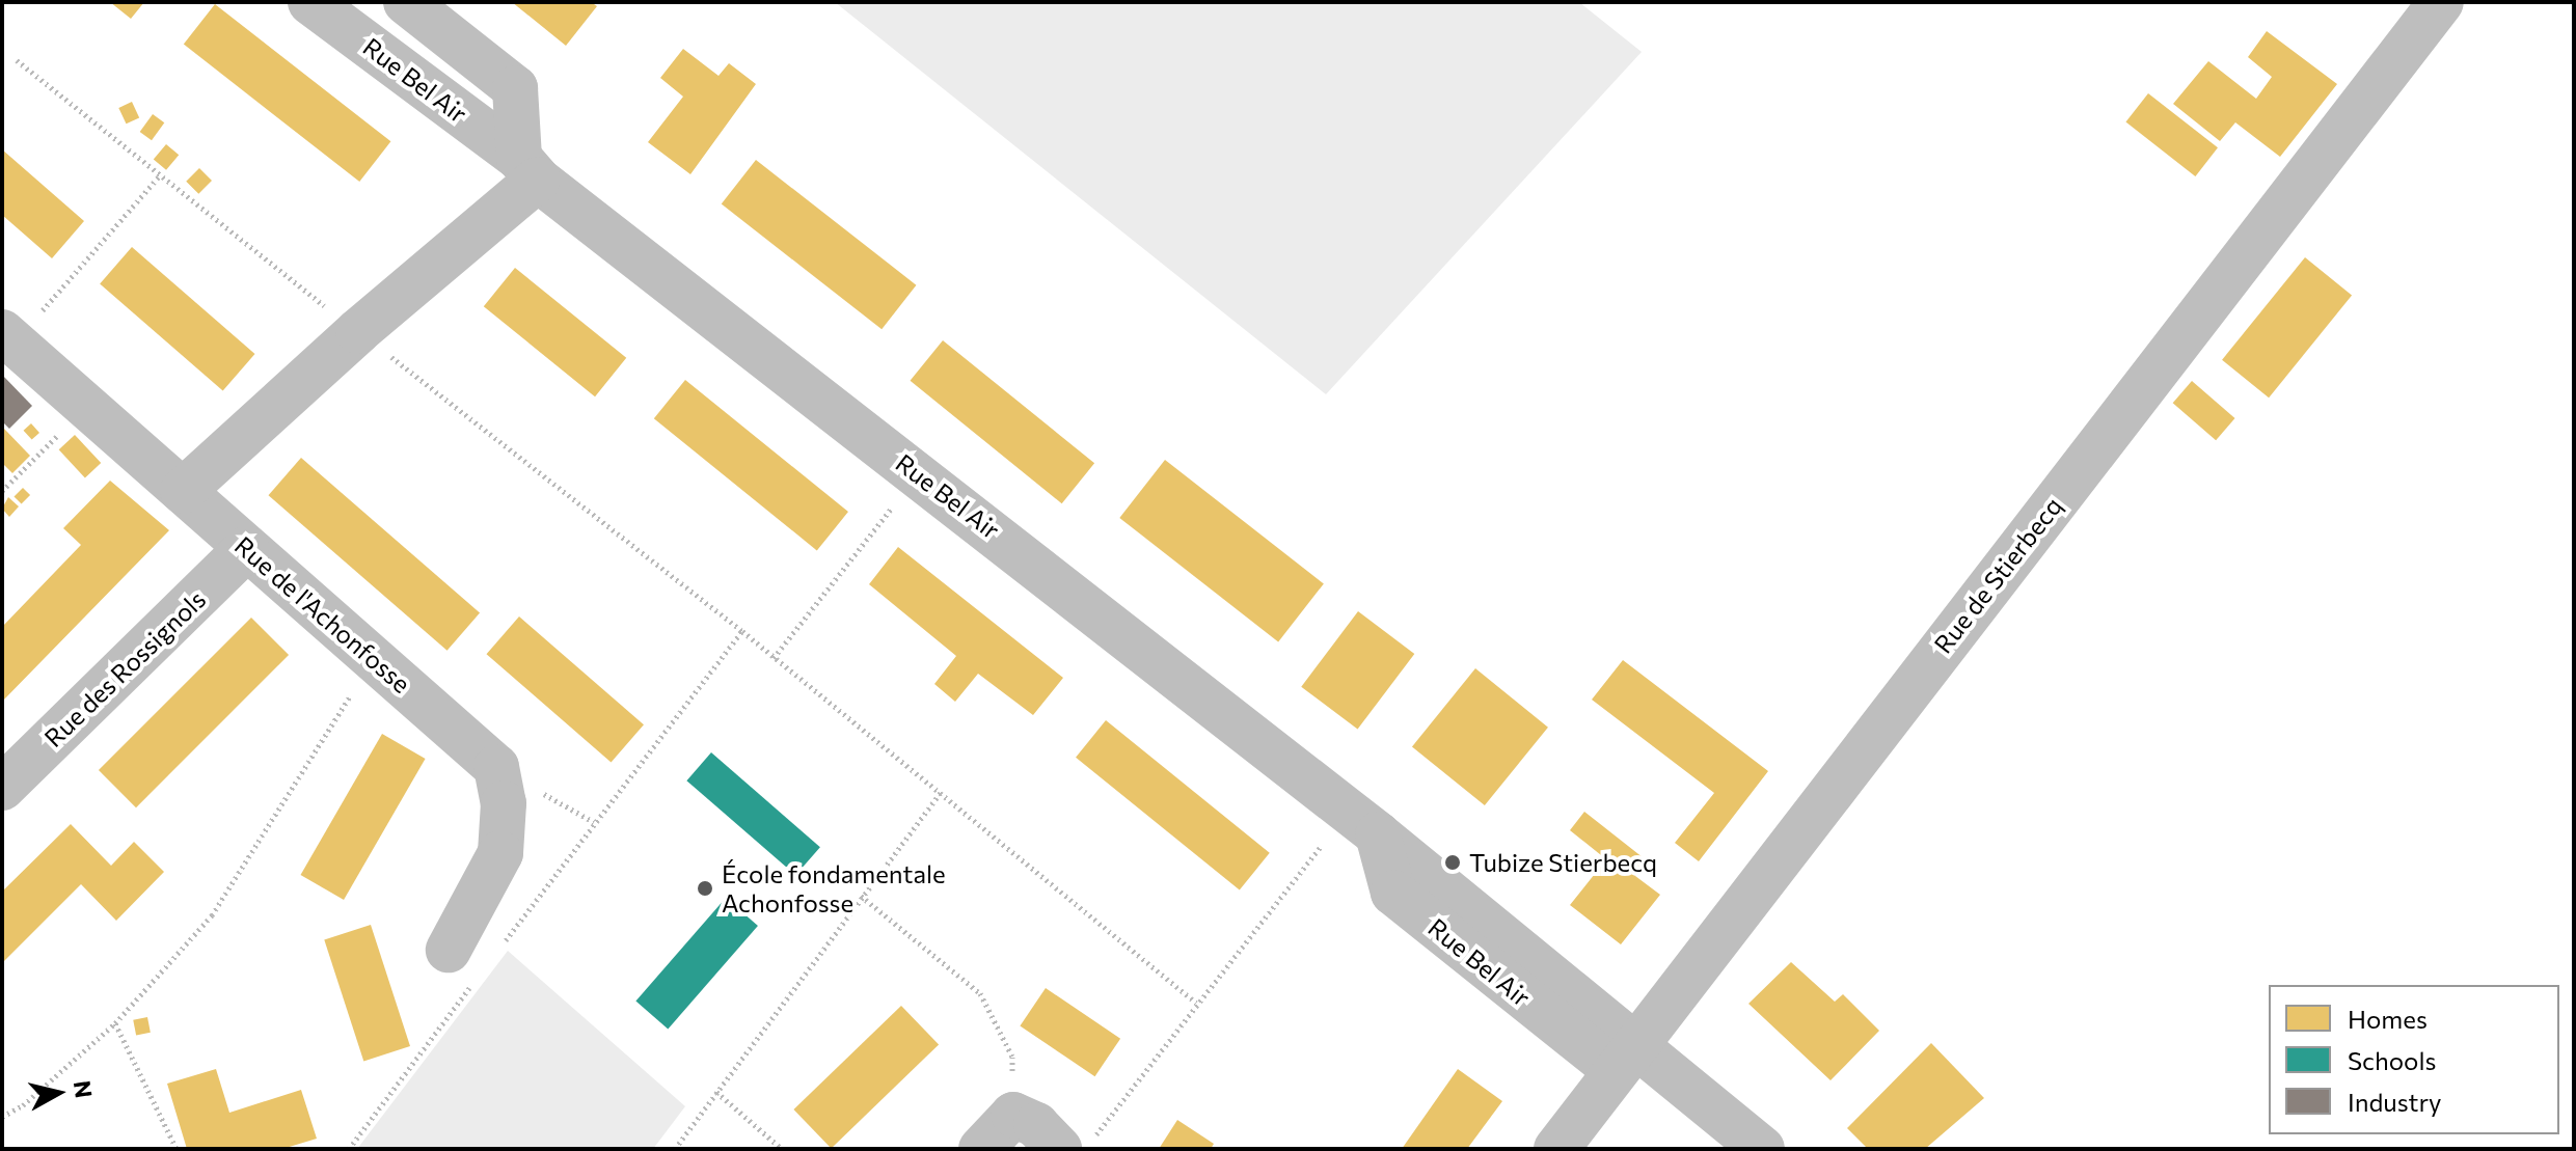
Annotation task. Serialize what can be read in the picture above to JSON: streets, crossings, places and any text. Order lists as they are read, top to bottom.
{
  "streets": {
    "street": [
      "Rue Bel Air",
      "Rue de Stierbecq",
      "Rue de l'Achonfosse",
      "Rue des Rossignols"
    ]
  },
  "crossings": [
    ["Rue Bel Air", "Rue de Stierbecq"],
    ["Rue de l'Achonfosse", "Rue des Rossignols"]
  ],
  "places": ["Tubize Stierbecq", "École fondamentale Achonfosse"],
  "legend": ["Homes", "Schools", "Industry"],
  "north": "right"
}
